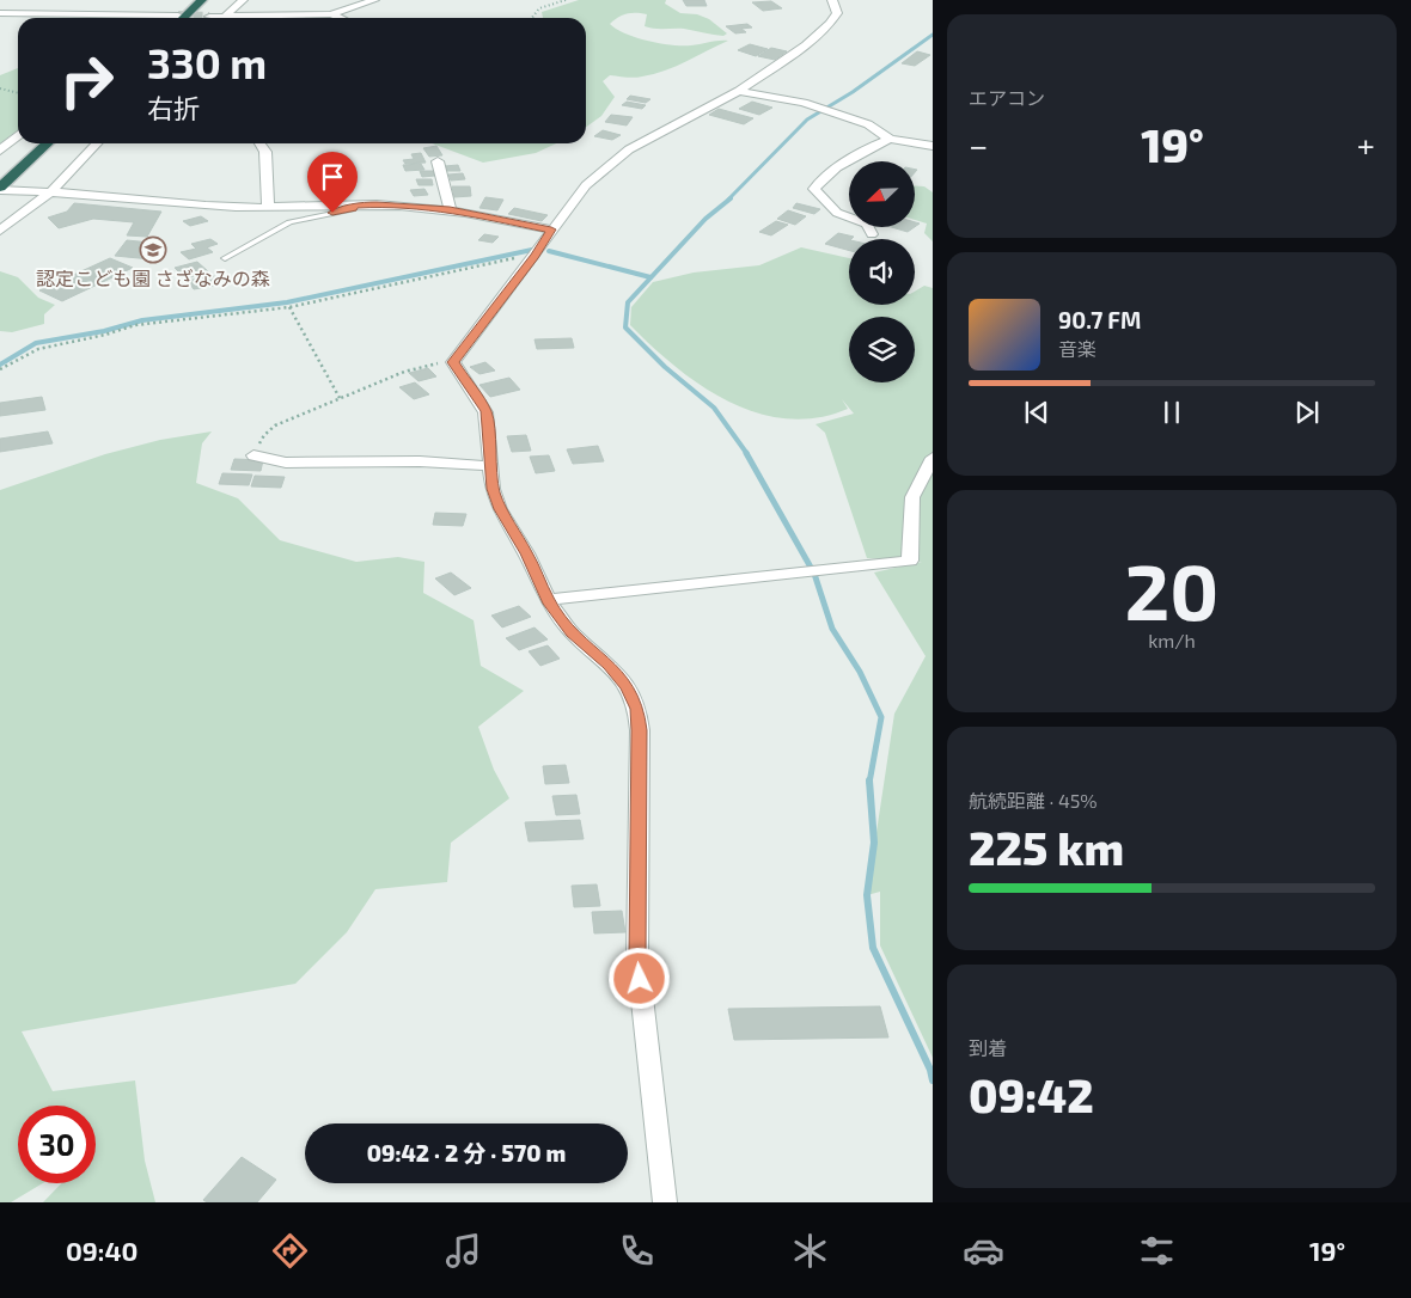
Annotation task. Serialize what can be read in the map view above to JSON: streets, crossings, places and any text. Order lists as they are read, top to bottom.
{
  "places": {
    "school or university": ["認定こども園 さざなみの森"]
  },
  "north": "bottom left",
  "page": {
    "tile": [
      "エアコン",
      ["20", "km/h"],
      ["航続距離 · 45%", "225 km"],
      ["到着", "09:42"]
    ],
    "turn": ["330 m", "右折"],
    "heat": ["−", "19°", "+"],
    "song": ["90.7 FM", "音楽"],
    "limit": "30",
    "trip": "09:42 · 2 分 · 570 m",
    "tabs": ["09:40", "19°"]
  }
}
